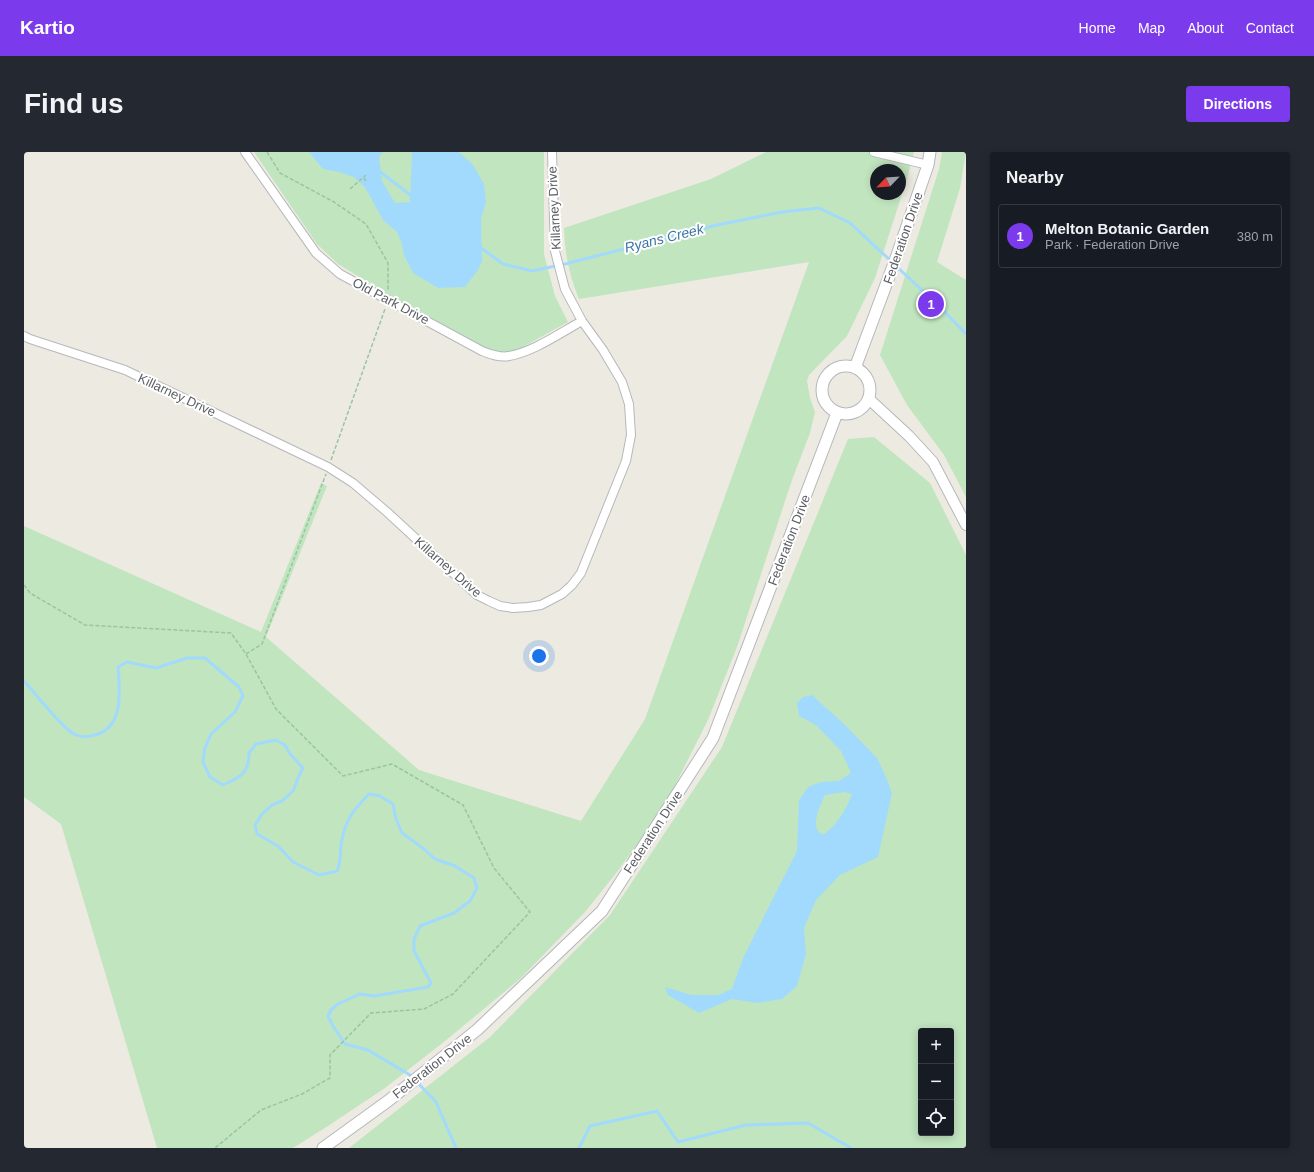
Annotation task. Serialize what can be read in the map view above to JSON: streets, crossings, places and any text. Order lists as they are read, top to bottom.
{
  "streets": {
    "main road": ["Federation Drive"],
    "street": ["Killarney Drive", "Old Park Drive"]
  },
  "crossings": [
    ["Killarney Drive", "Old Park Drive"]
  ],
  "water": ["Ryans Creek"],
  "north": "bottom left",
  "page": {
    "header": "Kartio",
    "nav": [
      "Home",
      "Map",
      "About",
      "Contact"
    ],
    "buttons": "Directions",
    "title": "Find us",
    "heading": "Nearby",
    "list": [
      {
        "mark": "1",
        "name": "Melton Botanic Garden",
        "note": "Park · Federation Drive",
        "value": "380 m"
      }
    ],
    "pins": "1",
    "map_buttons": ["+", "−"]
  }
}
